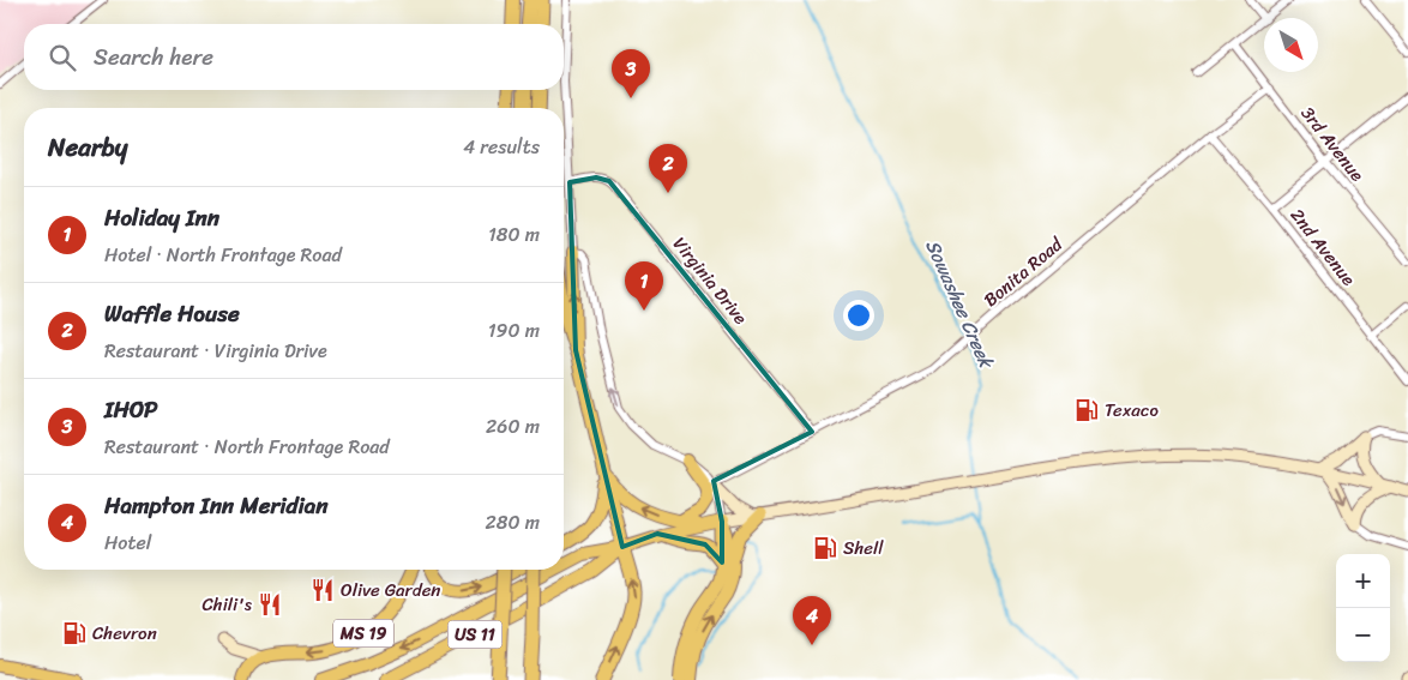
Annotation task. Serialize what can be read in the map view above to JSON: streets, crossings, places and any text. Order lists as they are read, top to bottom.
{
  "streets": {
    "main road": ["MS 19", "US 11"],
    "street": [
      "3rd Avenue",
      "2nd Avenue",
      "Bonita Road",
      "Virginia Drive"
    ]
  },
  "crossings": [
    ["3rd Avenue", "Bonita Road"],
    ["2nd Avenue", "Bonita Road"],
    ["Bonita Road", "Virginia Drive"]
  ],
  "water": ["Sowashee Creek"],
  "places": {
    "fuel station": ["Texaco", "Shell", "Chevron"],
    "restaurant": ["Olive Garden", "Chili's"]
  },
  "north": "bottom right",
  "page": {
    "search": "Search here",
    "pins": [
      "3",
      "2",
      "1",
      "4"
    ],
    "heading": ["Nearby", "4 results"],
    "list": [
      {
        "mark": "1",
        "name": "Holiday Inn",
        "note": "Hotel · North Frontage Road",
        "value": "180 m"
      },
      {
        "mark": "2",
        "name": "Waffle House",
        "note": "Restaurant · Virginia Drive",
        "value": "190 m"
      },
      {
        "mark": "3",
        "name": "IHOP",
        "note": "Restaurant · North Frontage Road",
        "value": "260 m"
      },
      {
        "mark": "4",
        "name": "Hampton Inn Meridian",
        "note": "Hotel",
        "value": "280 m"
      }
    ],
    "map_buttons": ["+", "−"]
  }
}
